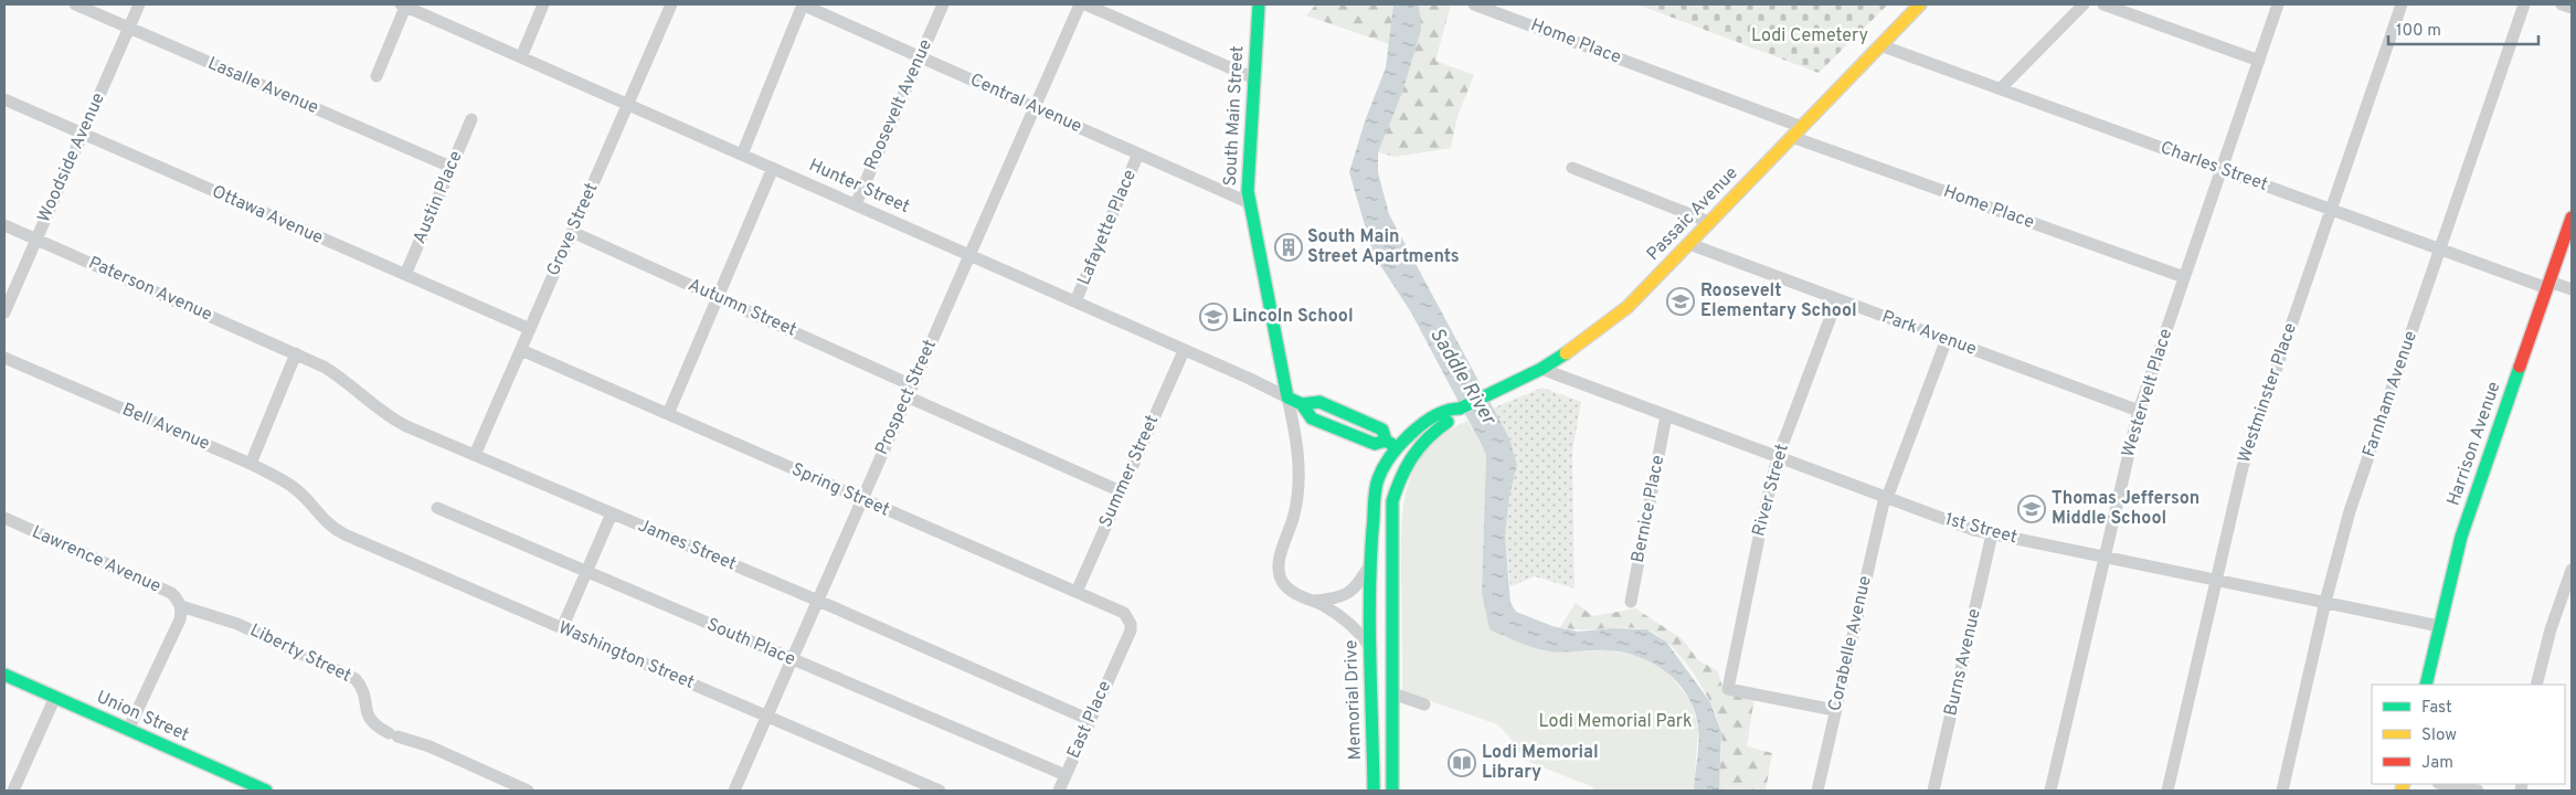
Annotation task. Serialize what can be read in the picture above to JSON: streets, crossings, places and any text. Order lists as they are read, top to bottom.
{
  "streets": {
    "street": [
      "Home Place",
      "Lasalle Avenue",
      "Central Avenue",
      "Roosevelt Avenue",
      "South Main Street",
      "Woodside Avenue",
      "Charles Street",
      "Hunter Street",
      "Austin Place",
      "Passaic Avenue",
      "Ottawa Avenue",
      "Lafayette Place",
      "Grove Street",
      "Paterson Avenue",
      "Autumn Street",
      "Park Avenue",
      "Westervelt Place",
      "Westminster Place",
      "Farnham Avenue",
      "Prospect Street",
      "Bell Avenue",
      "Harrison Avenue",
      "Summer Street",
      "Spring Street",
      "River Street",
      "Bernice Place",
      "1st Street",
      "James Street",
      "Lawrence Avenue",
      "South Place",
      "Corabelle Avenue",
      "Liberty Street",
      "Washington Street",
      "Burns Avenue",
      "Memorial Drive",
      "Union Street",
      "East Place"
    ]
  },
  "crossings": [
    ["Home Place", "Passaic Avenue"],
    ["Home Place", "Westervelt Place"],
    ["Lasalle Avenue", "Woodside Avenue"],
    ["Lasalle Avenue", "Austin Place"],
    ["Central Avenue", "Roosevelt Avenue"],
    ["Central Avenue", "South Main Street"],
    ["Central Avenue", "Lafayette Place"],
    ["Central Avenue", "Prospect Street"],
    ["Roosevelt Avenue", "Hunter Street"],
    ["South Main Street", "Hunter Street"],
    ["South Main Street", "Memorial Drive"],
    ["Woodside Avenue", "Ottawa Avenue"],
    ["Woodside Avenue", "Paterson Avenue"],
    ["Charles Street", "Passaic Avenue"],
    ["Charles Street", "Westervelt Place"],
    ["Charles Street", "Westminster Place"],
    ["Charles Street", "Farnham Avenue"],
    ["Charles Street", "Harrison Avenue"],
    ["Hunter Street", "Lafayette Place"],
    ["Hunter Street", "Grove Street"],
    ["Hunter Street", "Prospect Street"],
    ["Hunter Street", "Summer Street"],
    ["Hunter Street", "Memorial Drive"],
    ["Austin Place", "Ottawa Avenue"],
    ["Passaic Avenue", "Park Avenue"],
    ["Passaic Avenue", "1st Street"],
    ["Passaic Avenue", "Memorial Drive"],
    ["Ottawa Avenue", "Grove Street"],
    ["Grove Street", "Autumn Street"],
    ["Grove Street", "Spring Street"],
    ["Grove Street", "James Street"],
    ["Paterson Avenue", "James Street"],
    ["Autumn Street", "Prospect Street"],
    ["Autumn Street", "Summer Street"],
    ["Park Avenue", "Westervelt Place"],
    ["Park Avenue", "River Street"],
    ["Park Avenue", "Corabelle Avenue"],
    ["Westervelt Place", "1st Street"],
    ["Westminster Place", "1st Street"],
    ["Farnham Avenue", "1st Street"],
    ["Prospect Street", "Spring Street"],
    ["Prospect Street", "James Street"],
    ["Prospect Street", "South Place"],
    ["Prospect Street", "Washington Street"],
    ["Bell Avenue", "Washington Street"],
    ["Harrison Avenue", "1st Street"],
    ["Summer Street", "Spring Street"],
    ["Spring Street", "East Place"],
    ["River Street", "1st Street"],
    ["River Street", "Corabelle Avenue"],
    ["Bernice Place", "1st Street"],
    ["1st Street", "Corabelle Avenue"],
    ["1st Street", "Burns Avenue"],
    ["James Street", "East Place"],
    ["Lawrence Avenue", "Liberty Street"],
    ["Lawrence Avenue", "Union Street"],
    ["South Place", "East Place"]
  ],
  "water": ["Saddle River"],
  "parks": ["Lodi Cemetery", "Lodi Memorial Park"],
  "places": {
    "building": ["South Main Street Apartments"],
    "school or university": ["Roosevelt Elementary School", "Lincoln School", "Thomas Jefferson Middle School"],
    "library": ["Lodi Memorial Library"]
  },
  "legend": ["Fast", "Slow", "Jam"],
  "scale_bar": "100 m"
}
